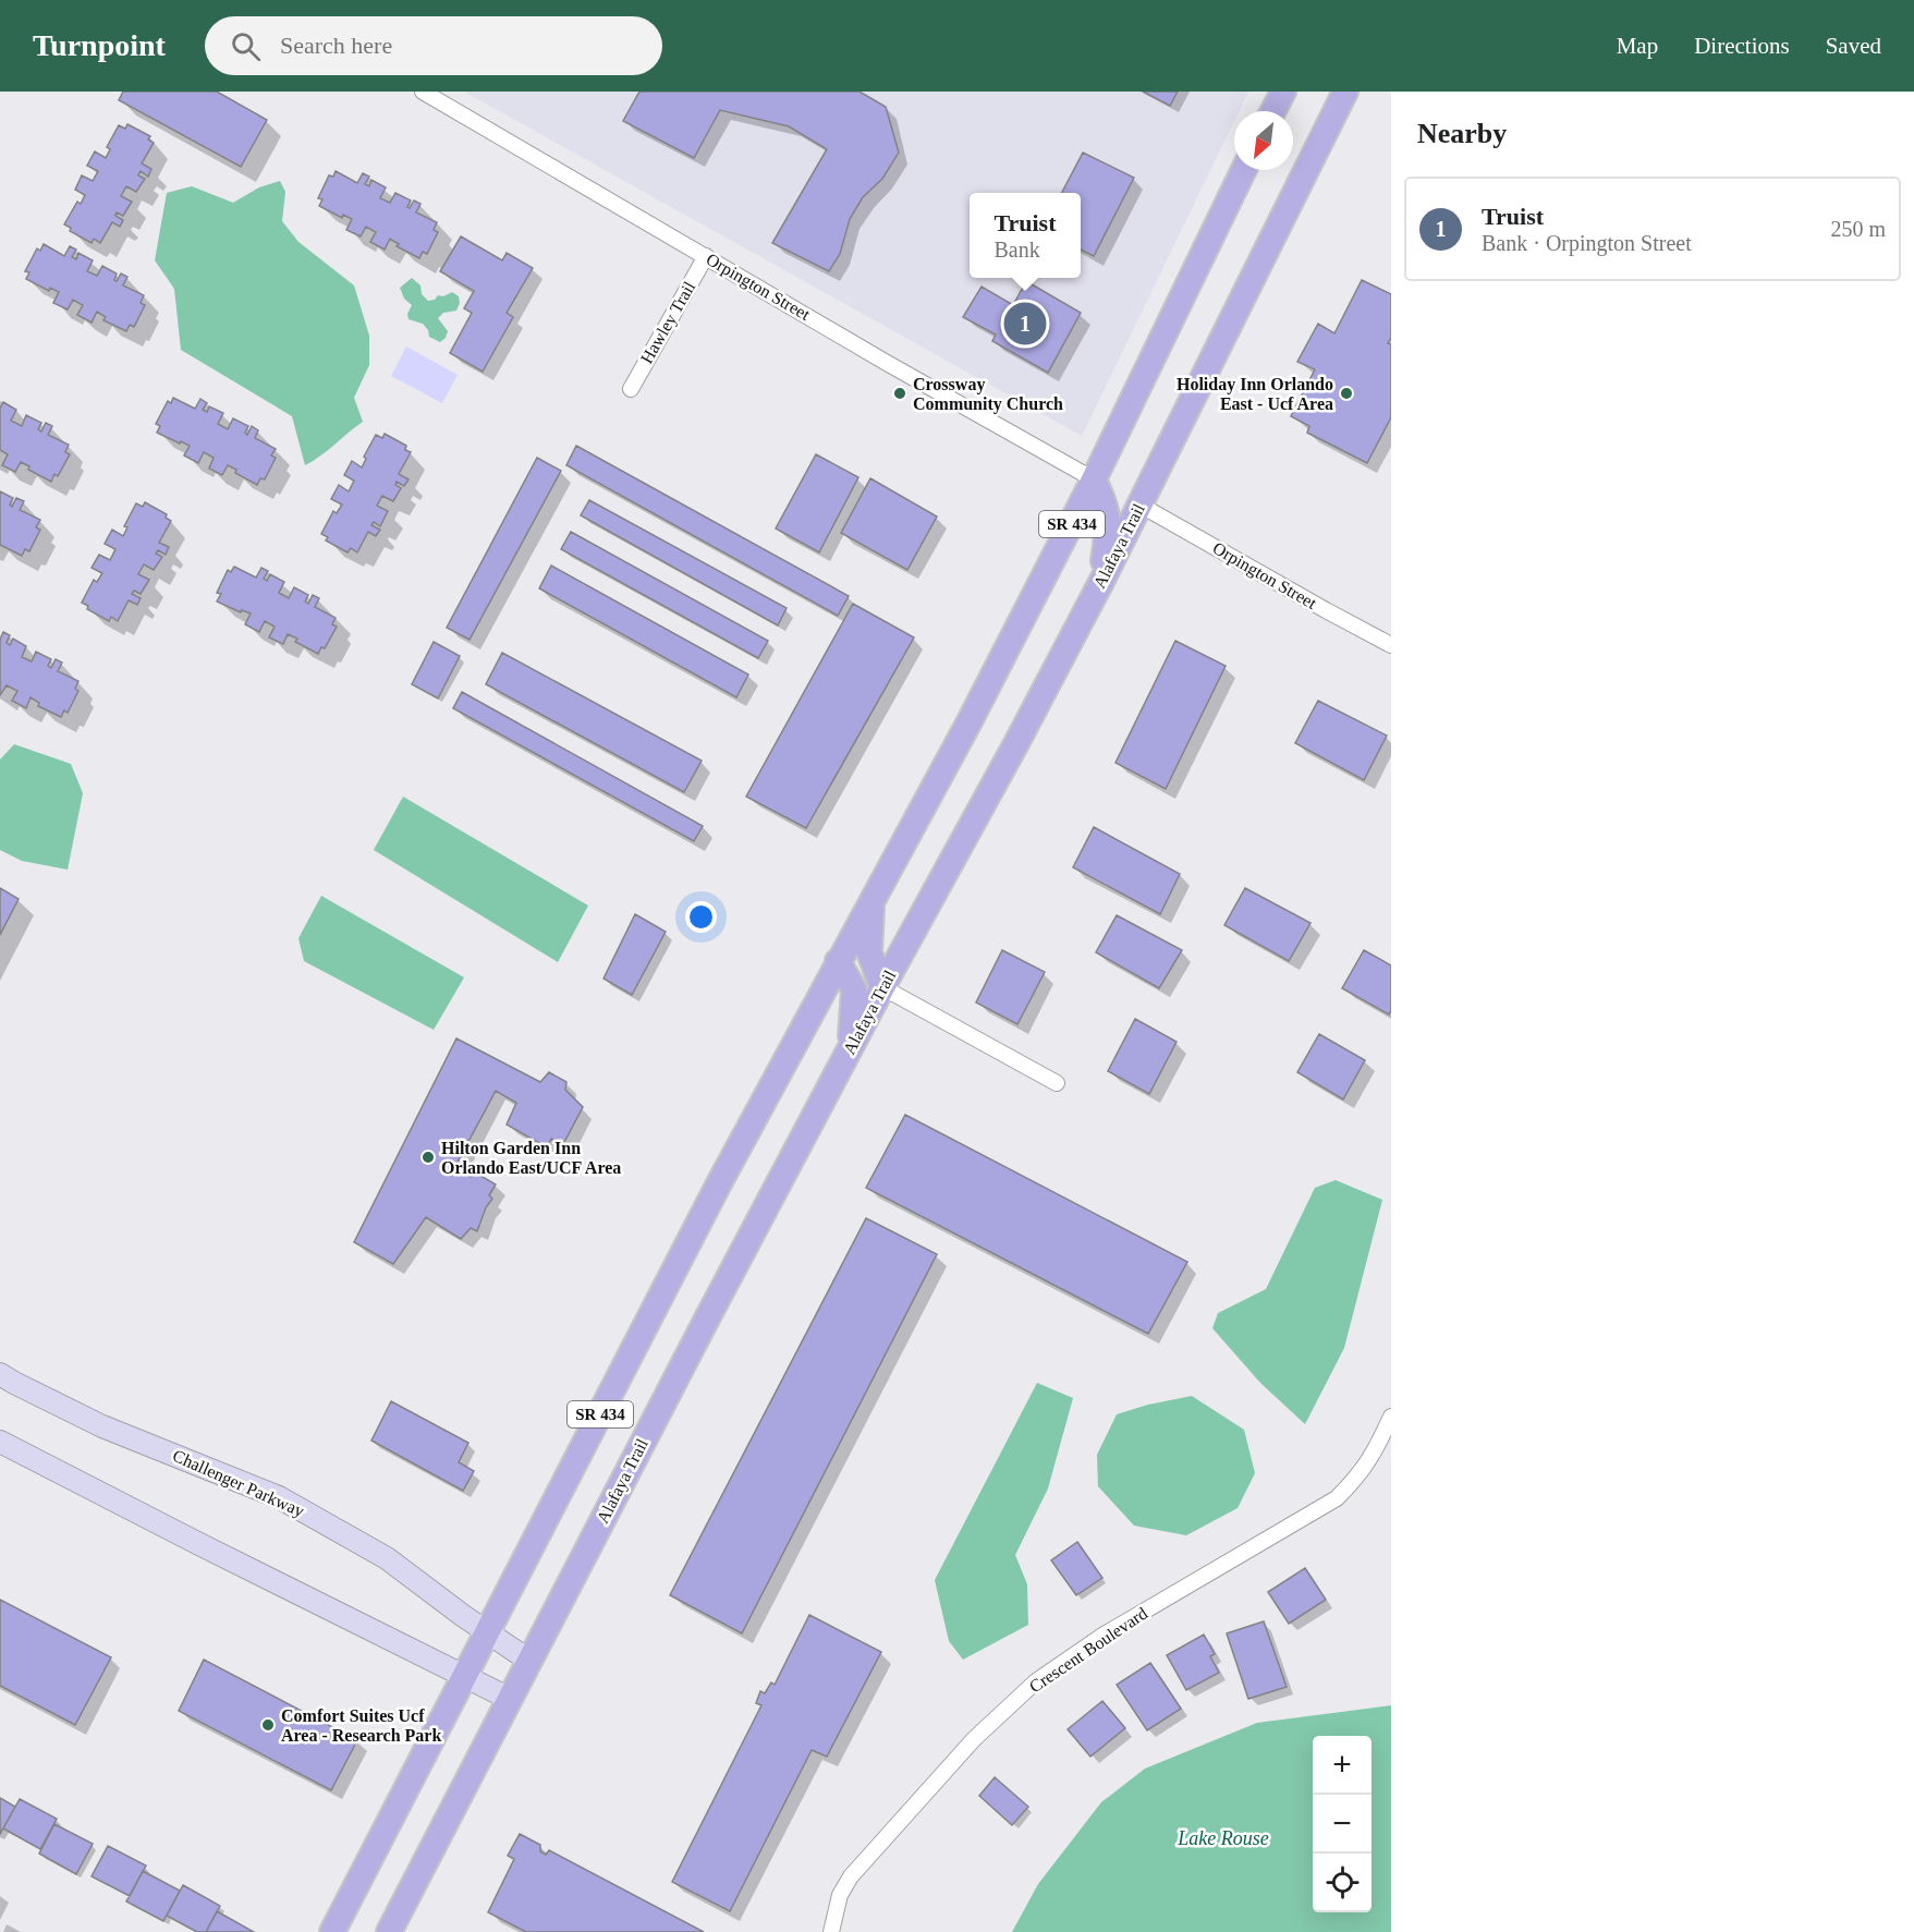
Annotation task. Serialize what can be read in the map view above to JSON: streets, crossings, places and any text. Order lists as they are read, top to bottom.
{
  "streets": {
    "main road": ["SR 434", "Alafaya Trail", "Challenger Parkway"],
    "street": ["Orpington Street", "Hawley Trail", "Crescent Boulevard"]
  },
  "crossings": [
    ["Orpington Street", "Hawley Trail"],
    ["Orpington Street", "SR 434"],
    ["Orpington Street", "Alafaya Trail"],
    ["SR 434", "Challenger Parkway"],
    ["Alafaya Trail", "Challenger Parkway"]
  ],
  "water": ["Lake Rouse"],
  "places": [
    "Crossway Community Church",
    "Holiday Inn Orlando East - Ucf Area",
    "Hilton Garden Inn Orlando East/UCF Area",
    "Comfort Suites Ucf Area - Research Park"
  ],
  "north": "bottom left",
  "page": {
    "header": "Turnpoint",
    "search": "Search here",
    "nav": ["Map", "Directions", "Saved"],
    "heading": "Nearby",
    "list": [
      {
        "mark": "1",
        "name": "Truist",
        "note": "Bank · Orpington Street",
        "value": "250 m"
      }
    ],
    "popup": ["Truist", "Bank"],
    "pins": "1",
    "map_buttons": ["+", "−"]
  }
}
